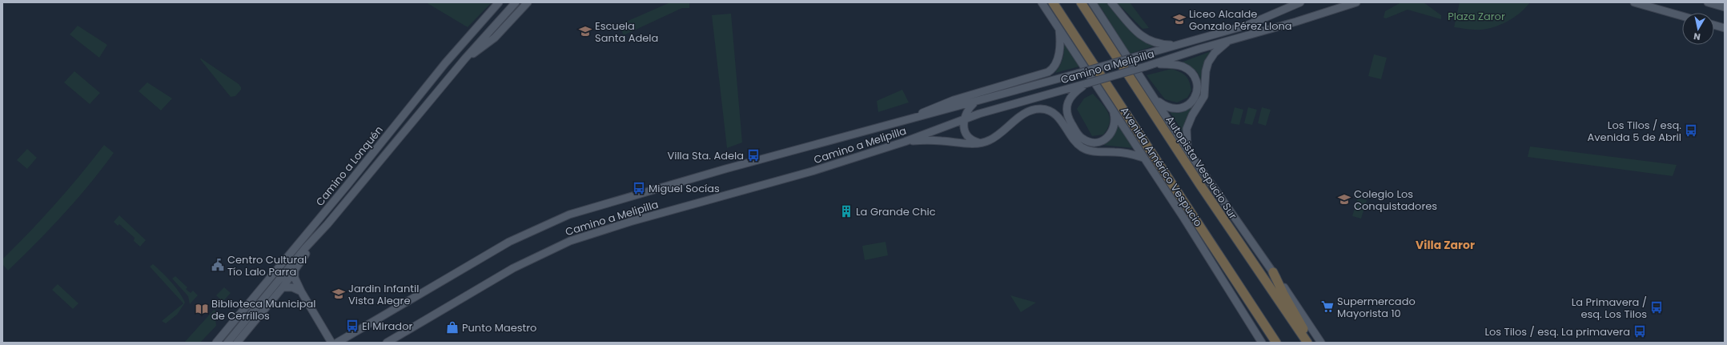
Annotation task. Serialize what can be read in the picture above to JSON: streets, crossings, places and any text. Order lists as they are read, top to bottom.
{
  "streets": {
    "highway": ["Autopista Vespucio Sur"],
    "main road": ["Camino a Melipilla", "Camino a Lonquén", "Avenida Américo Vespucio"]
  },
  "districts": ["Villa Zaror"],
  "parks": ["Plaza Zaror"],
  "places": {
    "school or university": [
      "Liceo Alcalde Gonzalo Pérez Llona",
      "Escuela Santa Adela",
      "Colegio Los Conquistadores",
      "Jardin Infantil Vista Alegre"
    ],
    "bus stop": [
      "Los Tilos / esq. Avenida 5 de Abril",
      "Villa Sta. Adela",
      "Miguel Socías",
      "La Primavera / esq. Los Tilos",
      "El Mirador",
      "Los Tilos / esq. La primavera"
    ],
    "building": ["La Grande Chic"],
    "public building": ["Centro Cultural Tío Lalo Parra"],
    "supermarket": ["Supermercado Mayorista 10"],
    "library": ["Biblioteca Municipal de Cerrillos"],
    "shop": ["Punto Maestro"]
  },
  "north": "bottom"
}
